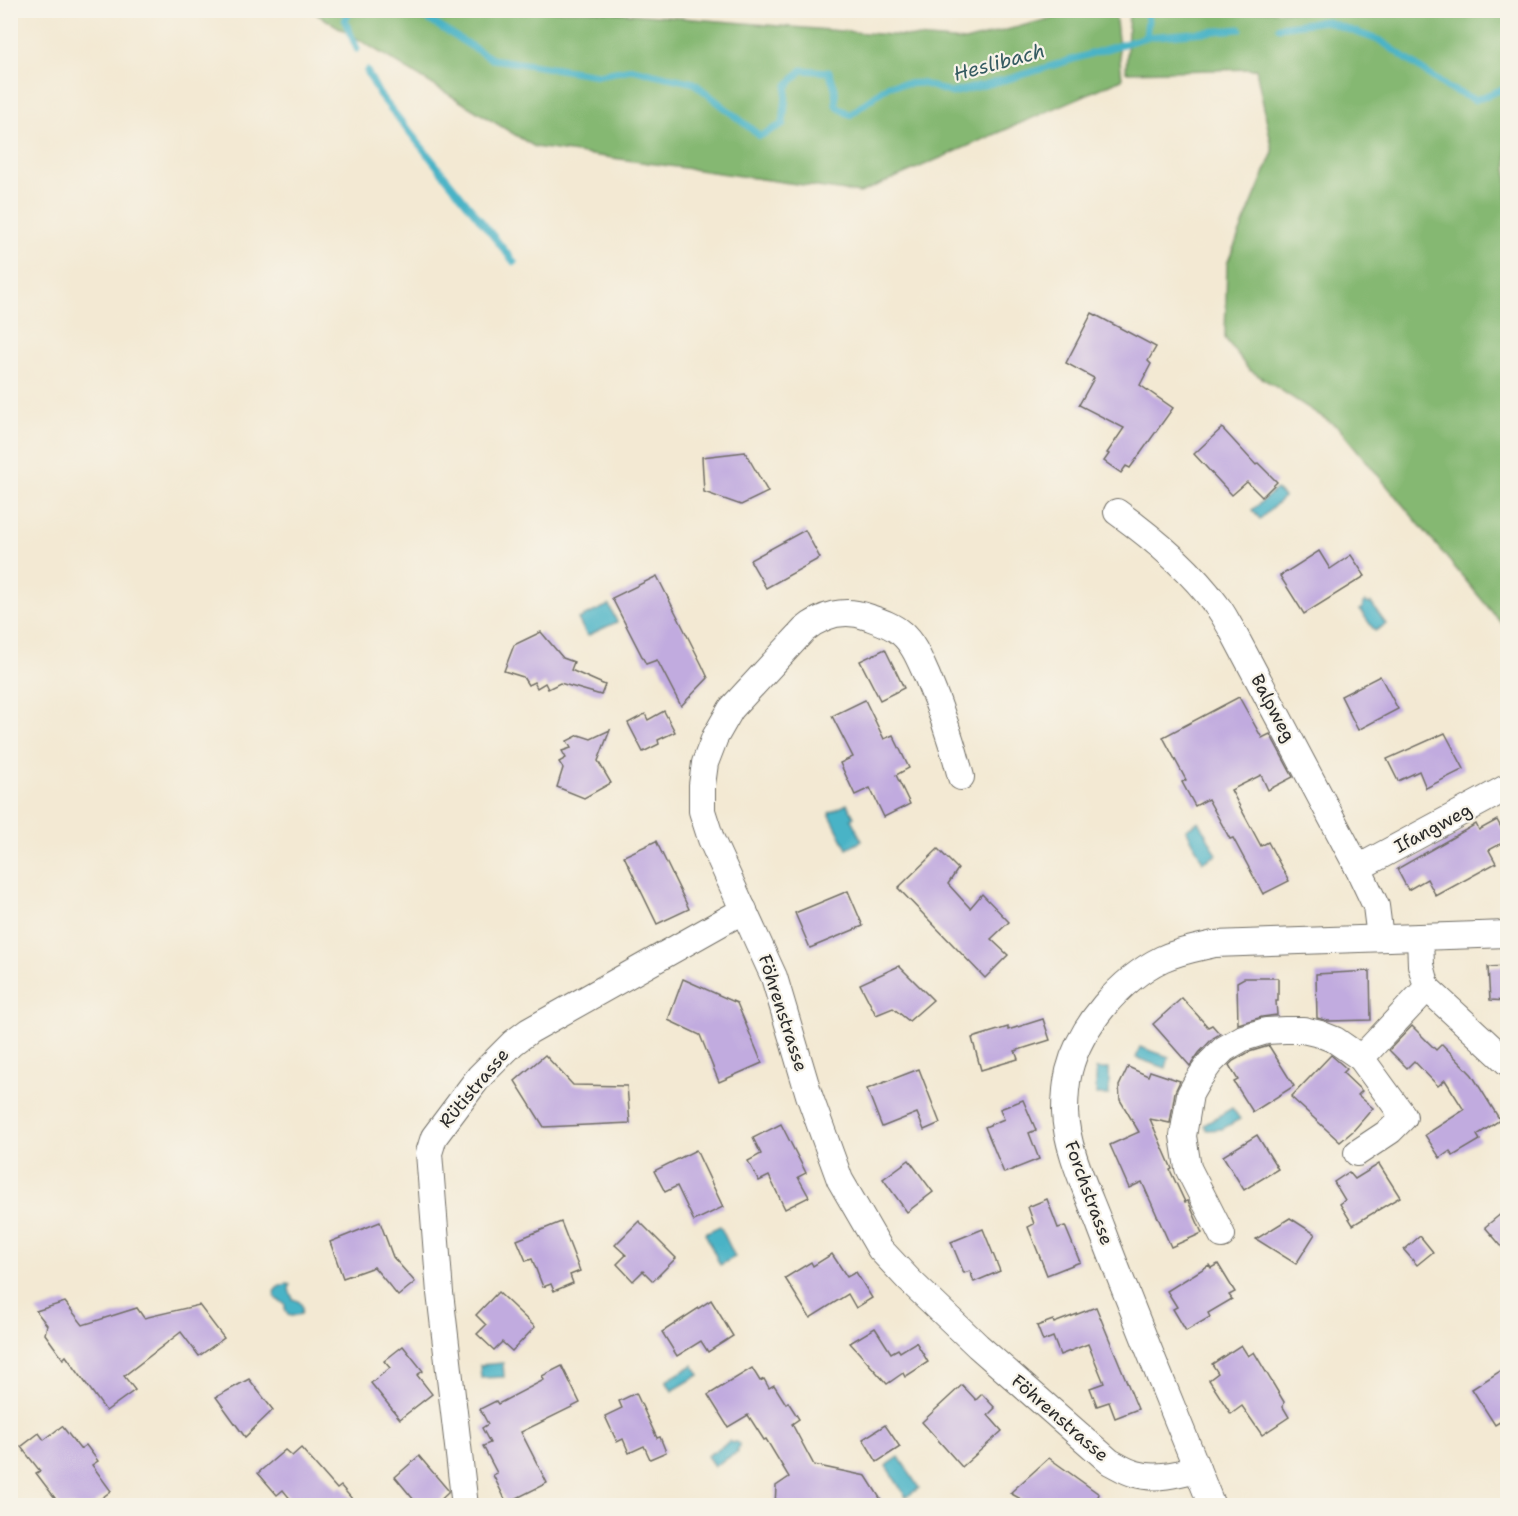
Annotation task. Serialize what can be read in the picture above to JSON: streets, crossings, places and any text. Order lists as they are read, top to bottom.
{
  "streets": {
    "street": [
      "Balpweg",
      "Ifangweg",
      "Föhrenstrasse",
      "Rütistrasse",
      "Forchstrasse"
    ]
  },
  "crossings": [
    ["Balpweg", "Ifangweg"],
    ["Balpweg", "Forchstrasse"],
    ["Föhrenstrasse", "Rütistrasse"],
    ["Föhrenstrasse", "Forchstrasse"]
  ],
  "water": ["Heslibach"]
}
